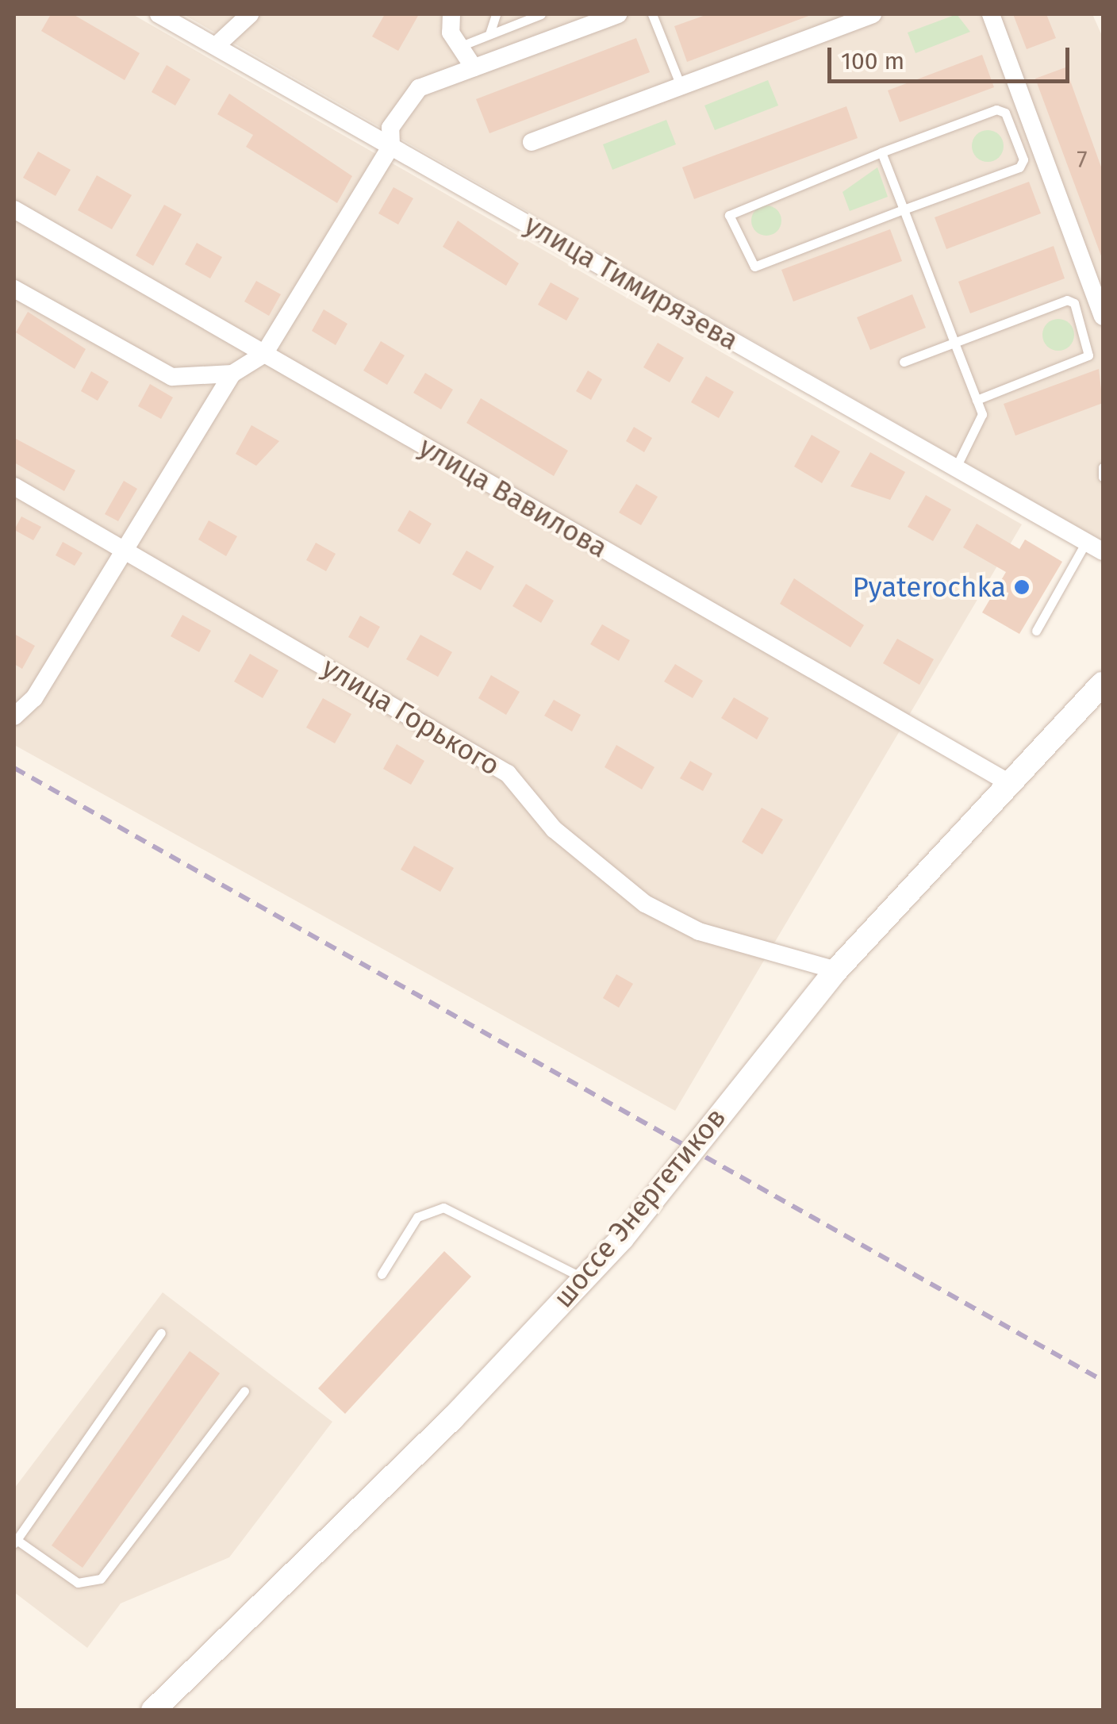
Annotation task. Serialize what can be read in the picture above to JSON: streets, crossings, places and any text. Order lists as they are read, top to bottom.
{
  "streets": {
    "main road": ["шоссе Энергетиков"],
    "street": ["улица Тимирязева", "улица Вавилова", "улица Горького"]
  },
  "crossings": [
    ["улица Вавилова", "шоссе Энергетиков"],
    ["улица Горького", "шоссе Энергетиков"]
  ],
  "places": ["Pyaterochka"],
  "house_numbers": ["7"],
  "scale_bar": "100 m"
}
